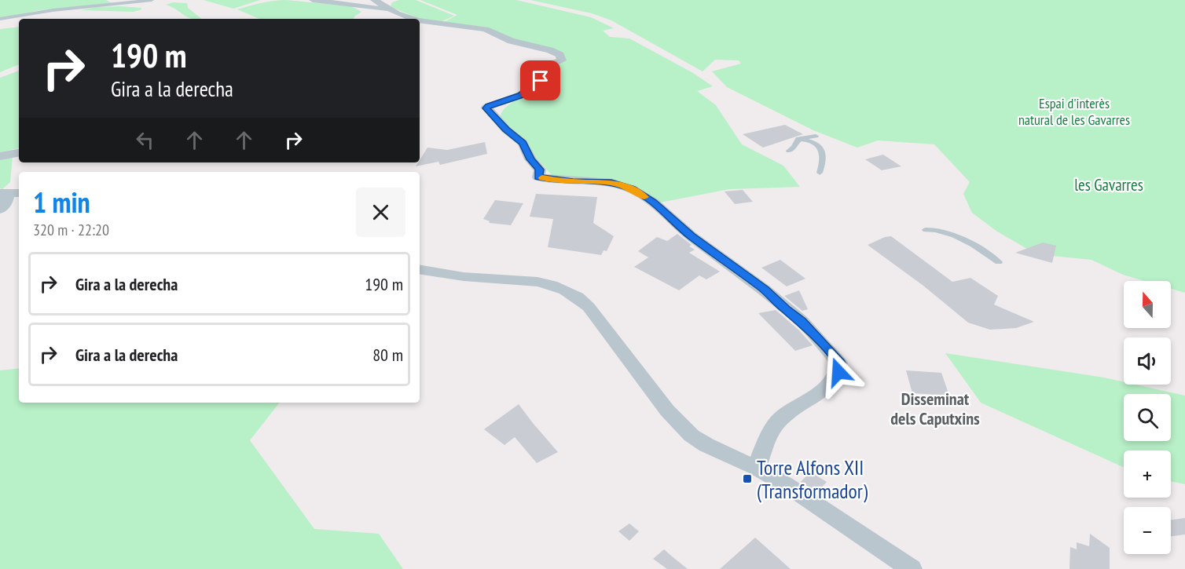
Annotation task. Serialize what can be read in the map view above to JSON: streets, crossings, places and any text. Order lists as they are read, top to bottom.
{
  "districts": ["Disseminat dels Caputxins"],
  "parks": ["Espai d'interès natural de les Gavarres", "les Gavarres"],
  "places": {
    "transit": ["Torre Alfons XII (Transformador)"]
  },
  "north": "top",
  "page": {
    "turn": ["190 m", "Gira a la derecha"],
    "heading": ["1 min", "320 m · 22:20"],
    "list": [
      {
        "name": "Gira a la derecha",
        "value": "190 m"
      },
      {
        "name": "Gira a la derecha",
        "value": "80 m"
      }
    ],
    "map_buttons": ["+", "−"]
  }
}
